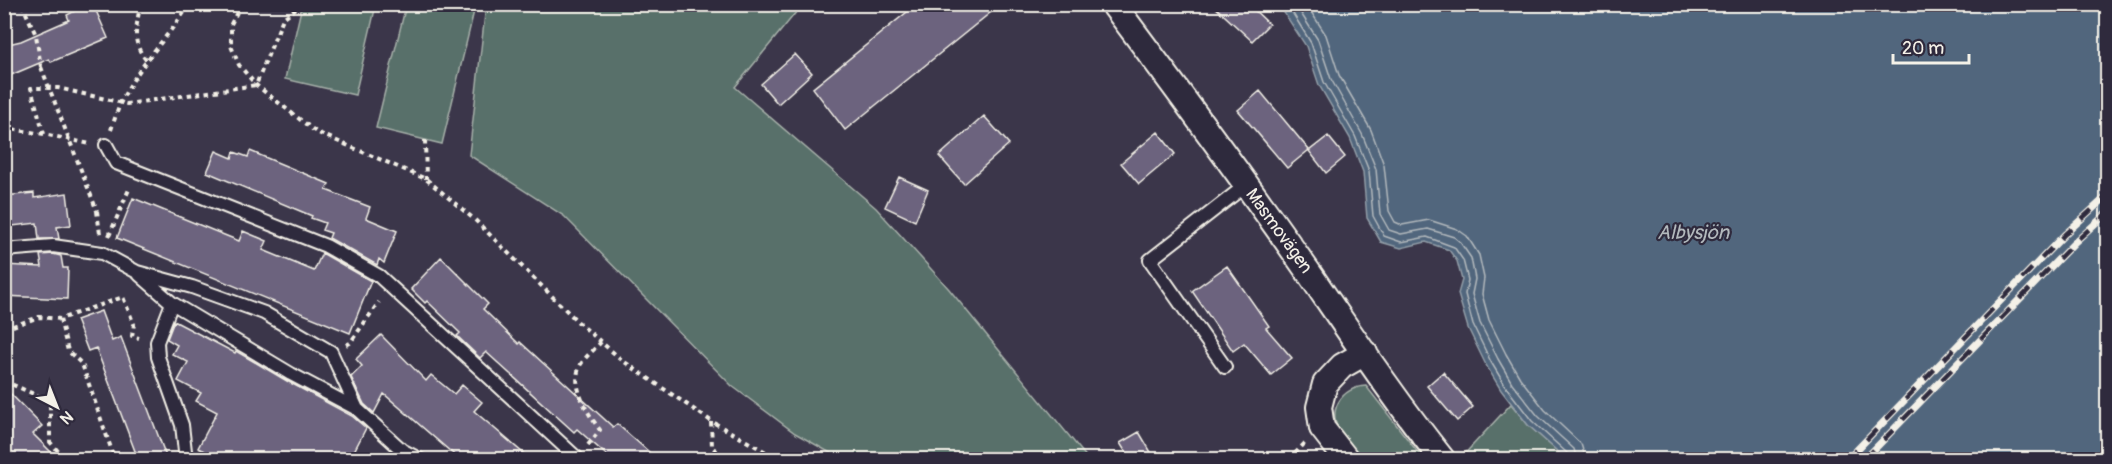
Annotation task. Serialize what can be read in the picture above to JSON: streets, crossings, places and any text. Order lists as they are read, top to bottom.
{
  "streets": {
    "street": ["Masmovägen"]
  },
  "water": ["Albysjön"],
  "scale_bar": "20 m",
  "north": "bottom right"
}
